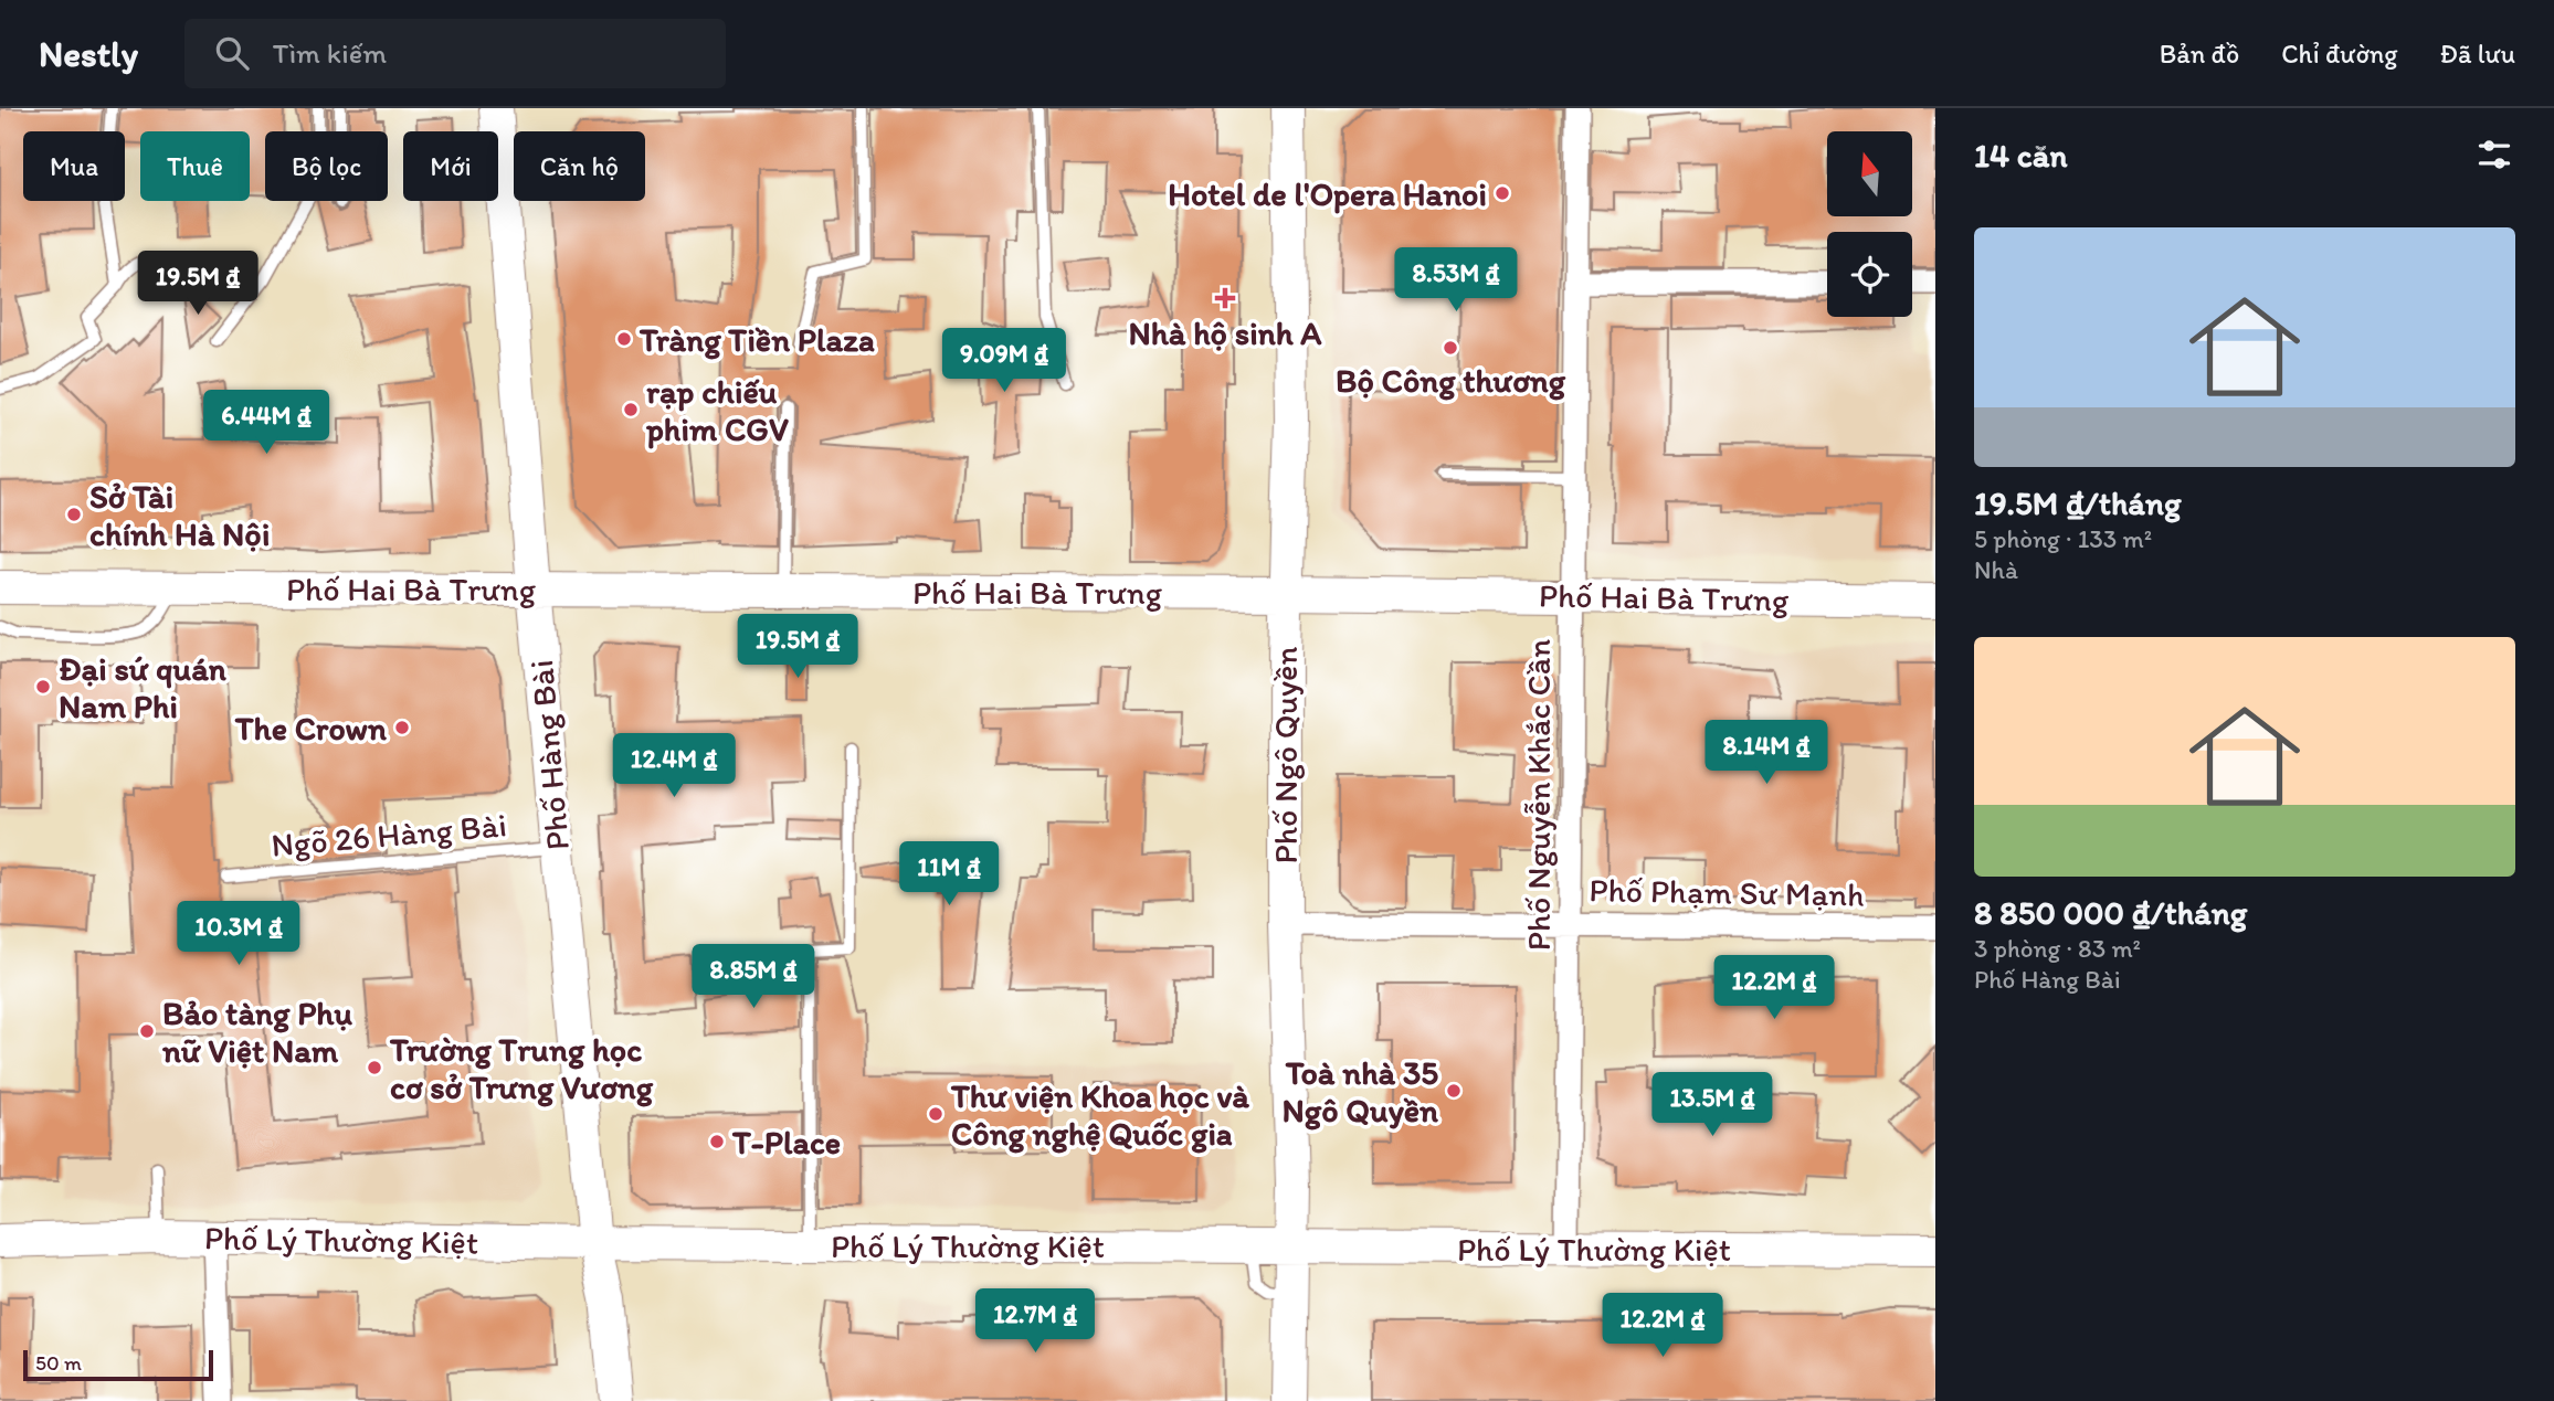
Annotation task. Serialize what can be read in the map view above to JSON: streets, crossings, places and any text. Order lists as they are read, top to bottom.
{
  "streets": {
    "main road": [
      "Phố Hai Bà Trưng",
      "Phố Hàng Bài",
      "Phố Ngô Quyền",
      "Phố Lý Thường Kiệt"
    ],
    "street": ["Phố Nguyễn Khắc Cần", "Phố Phạm Sư Mạnh"],
    "lane": ["Ngõ 26 Hàng Bài"]
  },
  "crossings": [
    ["Phố Hai Bà Trưng", "Phố Hàng Bài"],
    ["Phố Hai Bà Trưng", "Phố Ngô Quyền"],
    ["Phố Hai Bà Trưng", "Phố Nguyễn Khắc Cần"],
    ["Phố Hàng Bài", "Ngõ 26 Hàng Bài"],
    ["Phố Hàng Bài", "Phố Lý Thường Kiệt"],
    ["Phố Ngô Quyền", "Phố Phạm Sư Mạnh"],
    ["Phố Ngô Quyền", "Phố Lý Thường Kiệt"],
    ["Phố Nguyễn Khắc Cần", "Phố Phạm Sư Mạnh"],
    ["Phố Nguyễn Khắc Cần", "Phố Lý Thường Kiệt"]
  ],
  "places": {
    "other": [
      "Hotel de l'Opera Hanoi",
      "Tràng Tiền Plaza",
      "Bộ Công thương",
      "rạp chiếu phim CGV",
      "Sở Tài chính Hà Nội",
      "Đại sứ quán Nam Phi",
      "The Crown",
      "Bảo tàng Phụ nữ Việt Nam",
      "Trường Trung học cơ sở Trưng Vương",
      "Toà nhà 35 Ngô Quyền",
      "Thư viện Khoa học và Công nghệ Quốc gia",
      "T-Place"
    ],
    "health": ["Nhà hộ sinh A"]
  },
  "scale_bar": "50 m",
  "north": "top",
  "page": {
    "header": "Nestly",
    "search": "Tìm kiếm",
    "nav": ["Bản đồ", "Chỉ đường", "Đã lưu"],
    "heading": "14 căn",
    "chip": [
      "Mua",
      "Thuê",
      "Bộ lọc",
      "Mới",
      "Căn hộ"
    ],
    "list": [
      {
        "name": "19.5M ₫/tháng",
        "note": "5 phòng · 133 m² · Nhà"
      },
      {
        "name": "8 850 000 ₫/tháng",
        "note": "3 phòng · 83 m² · Phố Hàng Bài"
      }
    ],
    "price": [
      "8.53M ₫",
      "19.5M ₫",
      "9.09M ₫",
      "6.44M ₫",
      "19.5M ₫",
      "8.14M ₫",
      "12.4M ₫",
      "11M ₫",
      "10.3M ₫",
      "8.85M ₫",
      "12.2M ₫",
      "13.5M ₫",
      "12.7M ₫",
      "12.2M ₫"
    ],
    "scale": "50 m"
  }
}
